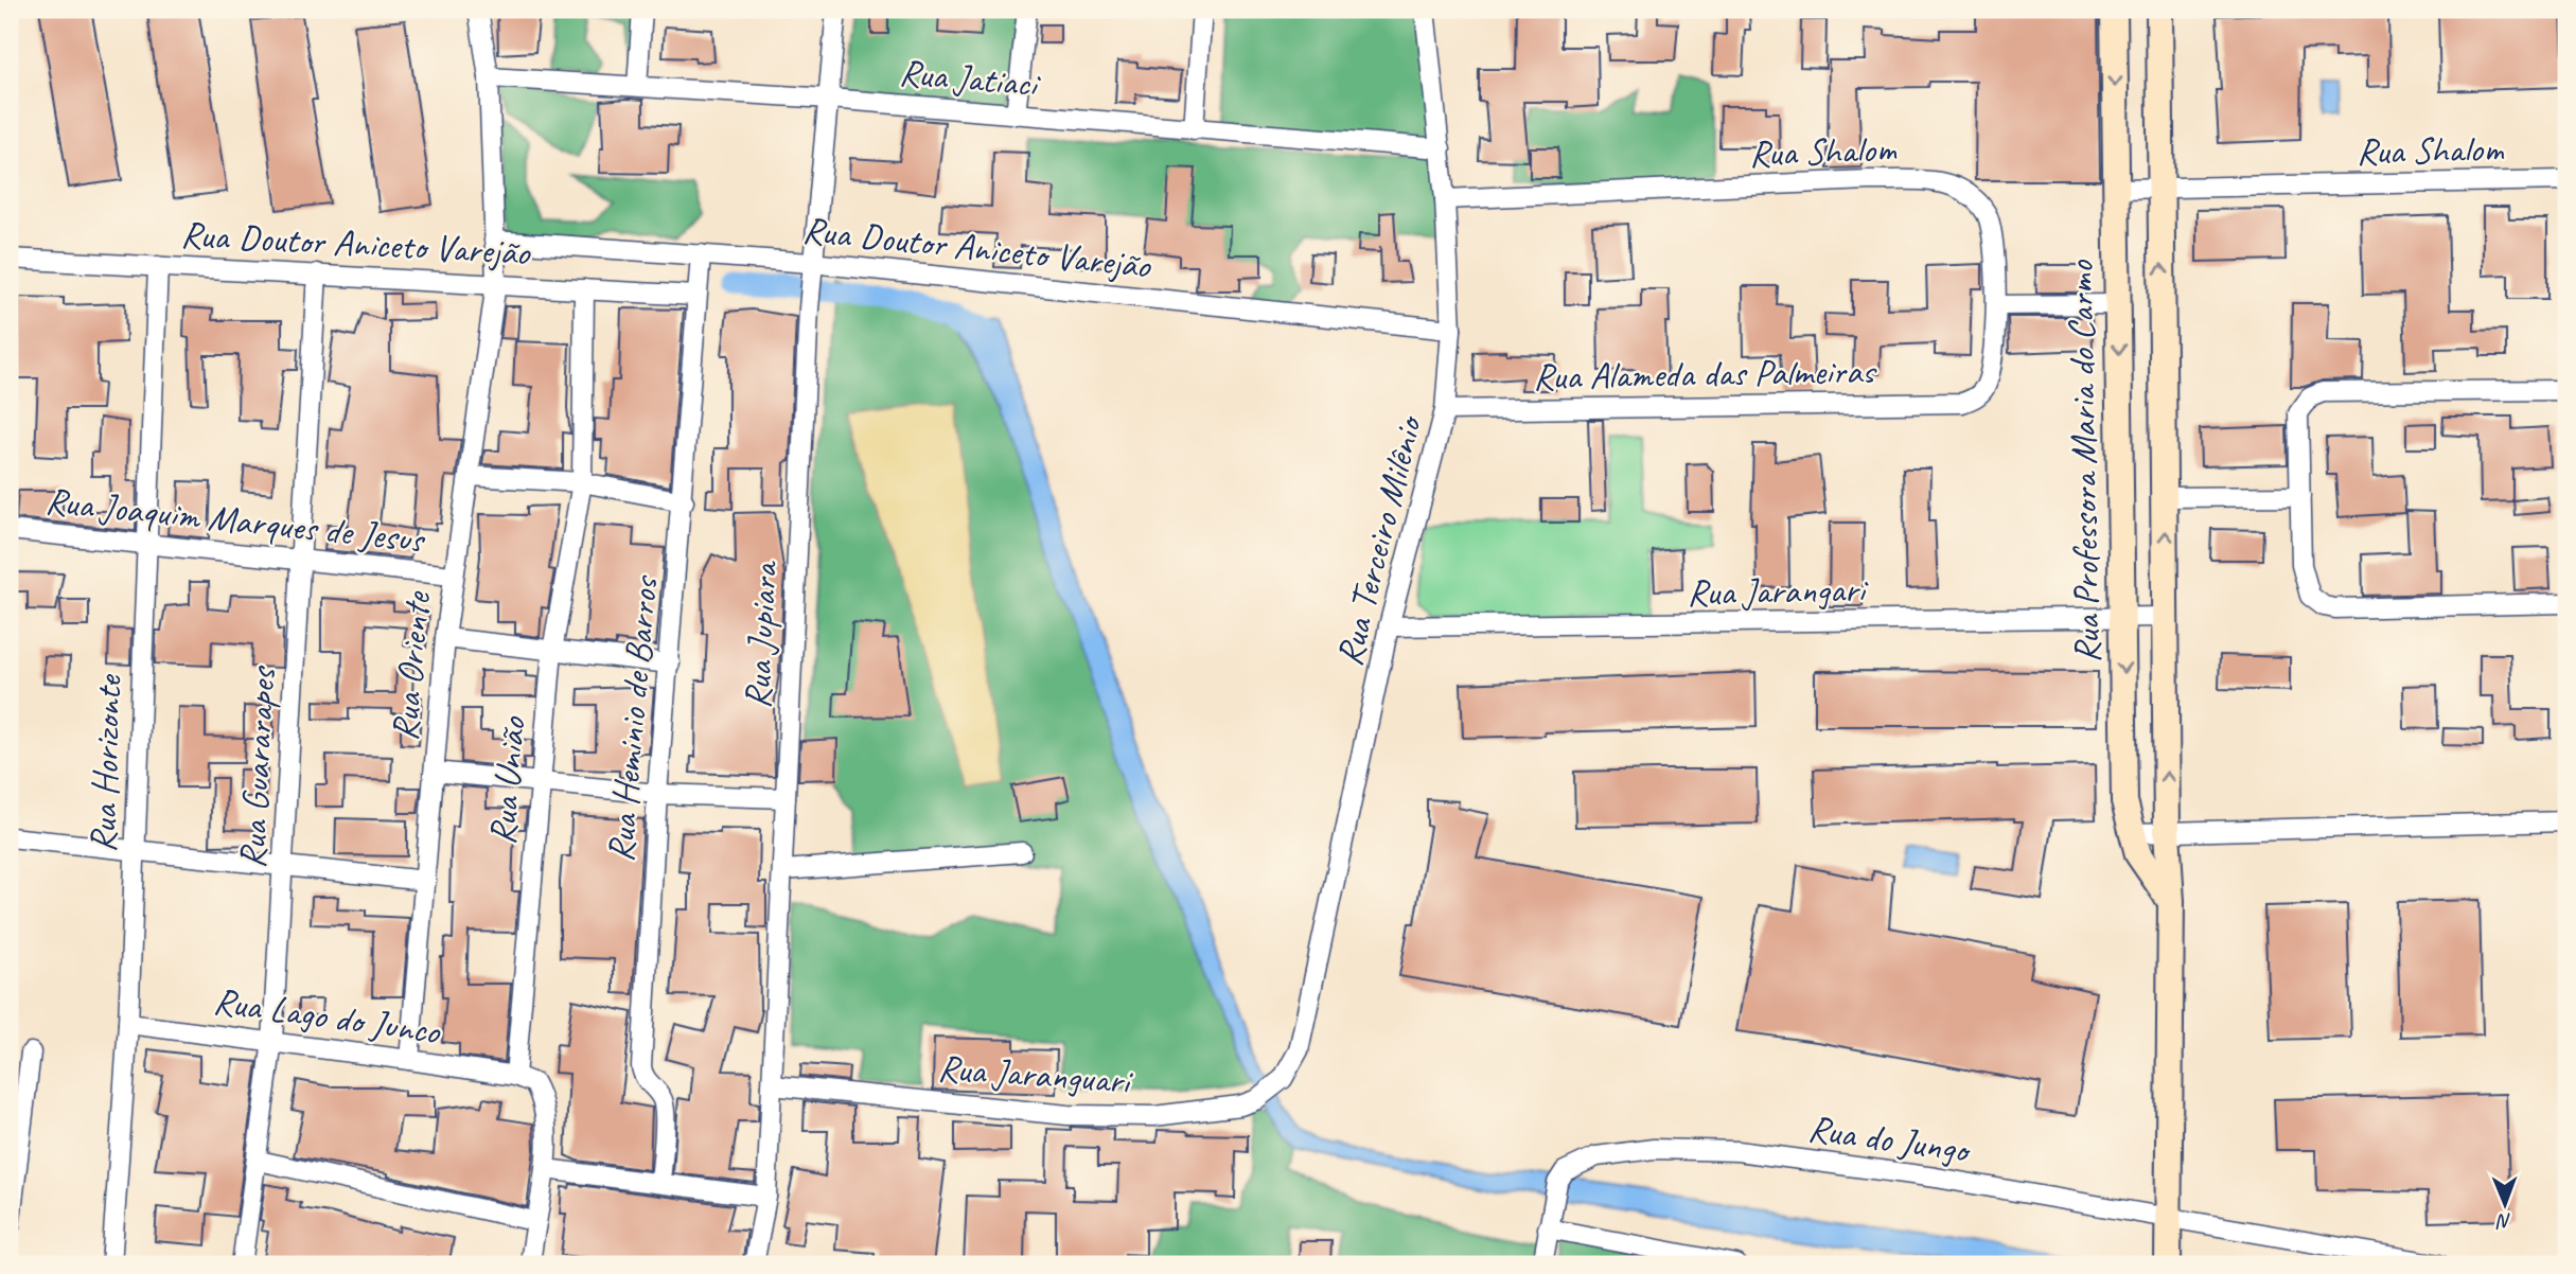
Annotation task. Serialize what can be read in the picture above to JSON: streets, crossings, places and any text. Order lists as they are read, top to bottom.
{
  "streets": {
    "street": [
      "Rua Jatiaci",
      "Rua Shalom",
      "Rua Doutor Aniceto Varejão",
      "Rua Alameda das Palmeiras",
      "Rua Professora Maria do Carmo",
      "Rua Joaquim Marques de Jesus",
      "Rua Terceiro Milênio",
      "Rua Jarangari",
      "Rua Jupiara",
      "Rua Oriente",
      "Rua Heminio de Barros",
      "Rua Horizonte",
      "Rua Guararapes",
      "Rua União",
      "Rua Lago do Junco",
      "Rua Jaranguari",
      "Rua do Jungo"
    ]
  },
  "crossings": [
    ["Rua Jatiaci", "Rua Terceiro Milênio"],
    ["Rua Jatiaci", "Rua Jupiara"],
    ["Rua Jatiaci", "Rua Oriente"],
    ["Rua Shalom", "Rua Alameda das Palmeiras"],
    ["Rua Shalom", "Rua Professora Maria do Carmo"],
    ["Rua Shalom", "Rua Terceiro Milênio"],
    ["Rua Doutor Aniceto Varejão", "Rua Terceiro Milênio"],
    ["Rua Doutor Aniceto Varejão", "Rua Jupiara"],
    ["Rua Doutor Aniceto Varejão", "Rua Oriente"],
    ["Rua Doutor Aniceto Varejão", "Rua Heminio de Barros"],
    ["Rua Doutor Aniceto Varejão", "Rua Horizonte"],
    ["Rua Doutor Aniceto Varejão", "Rua Guararapes"],
    ["Rua Doutor Aniceto Varejão", "Rua União"],
    ["Rua Alameda das Palmeiras", "Rua Terceiro Milênio"],
    ["Rua Professora Maria do Carmo", "Rua Jarangari"],
    ["Rua Joaquim Marques de Jesus", "Rua Oriente"],
    ["Rua Joaquim Marques de Jesus", "Rua Horizonte"],
    ["Rua Joaquim Marques de Jesus", "Rua Guararapes"],
    ["Rua Terceiro Milênio", "Rua Jarangari"],
    ["Rua Terceiro Milênio", "Rua Jaranguari"],
    ["Rua Jupiara", "Rua Jaranguari"],
    ["Rua Oriente", "Rua Lago do Junco"],
    ["Rua Horizonte", "Rua Lago do Junco"],
    ["Rua Guararapes", "Rua Lago do Junco"],
    ["Rua União", "Rua Lago do Junco"]
  ],
  "north": "bottom"
}
